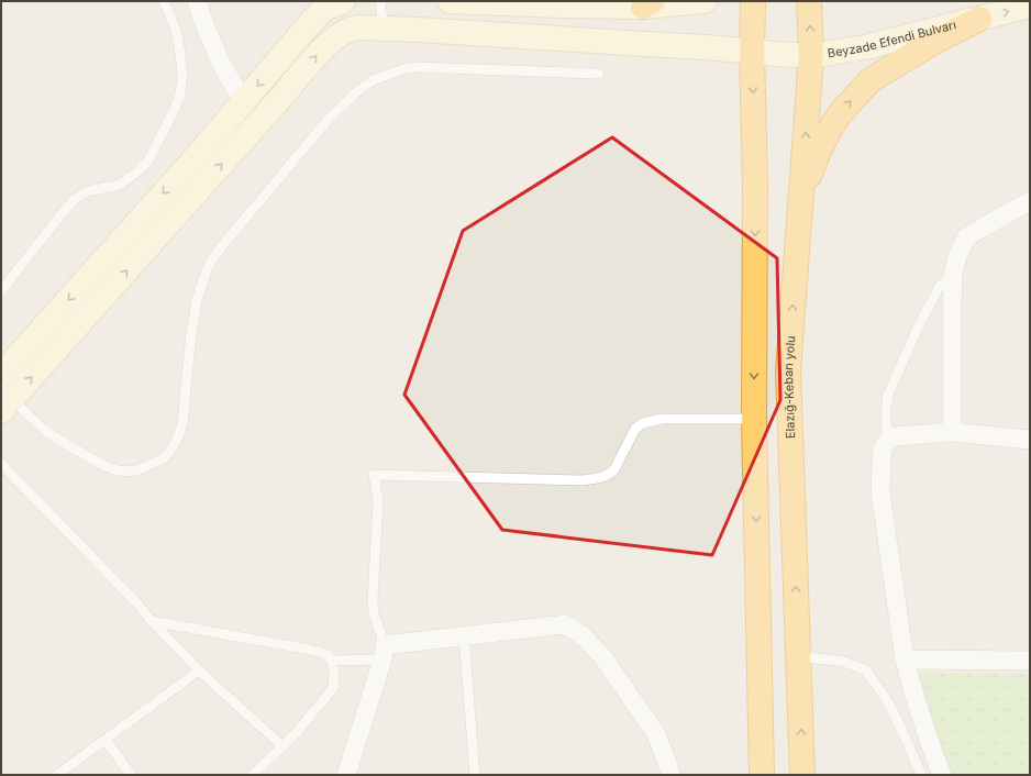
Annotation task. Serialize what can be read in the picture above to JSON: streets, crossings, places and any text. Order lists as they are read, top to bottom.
{
  "streets": {
    "highway": ["Elazığ-Keban yolu"],
    "main road": ["Beyzade Efendi Bulvarı"]
  },
  "crossings": [
    ["Beyzade Efendi Bulvarı", "Elazığ-Keban yolu"]
  ]
}
